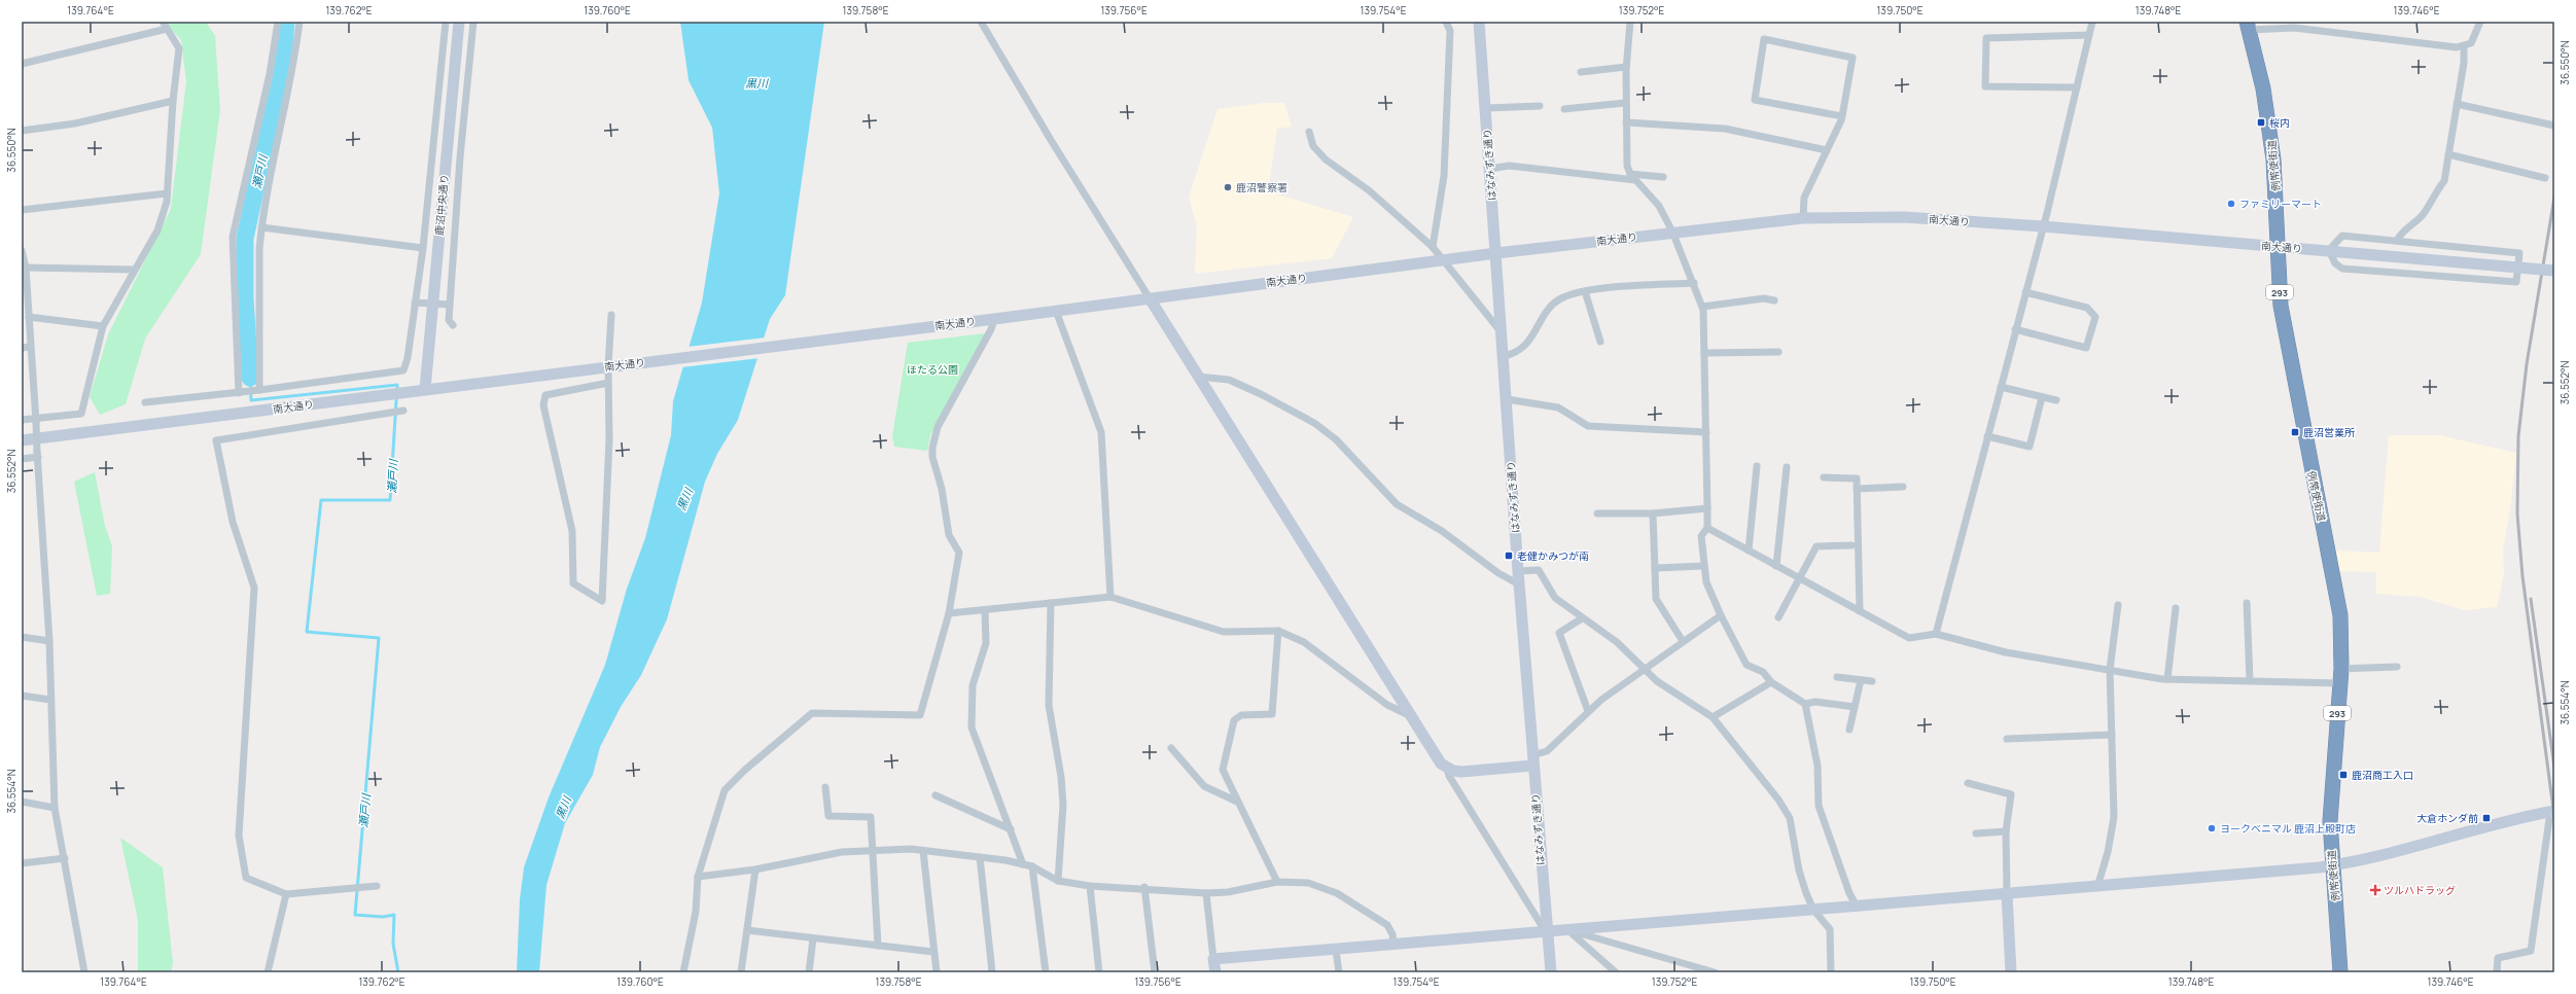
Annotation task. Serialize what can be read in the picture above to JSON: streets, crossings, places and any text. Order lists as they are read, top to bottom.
{
  "streets": {
    "highway": ["例幣使街道", "293"],
    "street": ["はなみずき通り", "鹿沼中央通り", "南大通り"]
  },
  "crossings": [
    ["はなみずき通り", "南大通り"],
    ["例幣使街道", "南大通り"],
    ["鹿沼中央通り", "南大通り"]
  ],
  "water": ["黒川", "瀬戸川"],
  "parks": ["ほたる公園"],
  "places": {
    "transit": [
      "桜内",
      "鹿沼営業所",
      "老健かみつが南",
      "鹿沼商工入口",
      "大倉ホンダ前"
    ],
    "other": ["鹿沼警察署", "ファミリーマート", "ヨークベニマル 鹿沼上殿町店"],
    "health": ["ツルハドラッグ"]
  },
  "coordinates": [
    "139.764°E",
    "139.762°E",
    "139.760°E",
    "139.758°E",
    "139.756°E",
    "139.754°E",
    "139.752°E",
    "139.750°E",
    "139.748°E",
    "139.746°E",
    "36.550°N",
    "36.552°N",
    "36.554°N"
  ]
}
